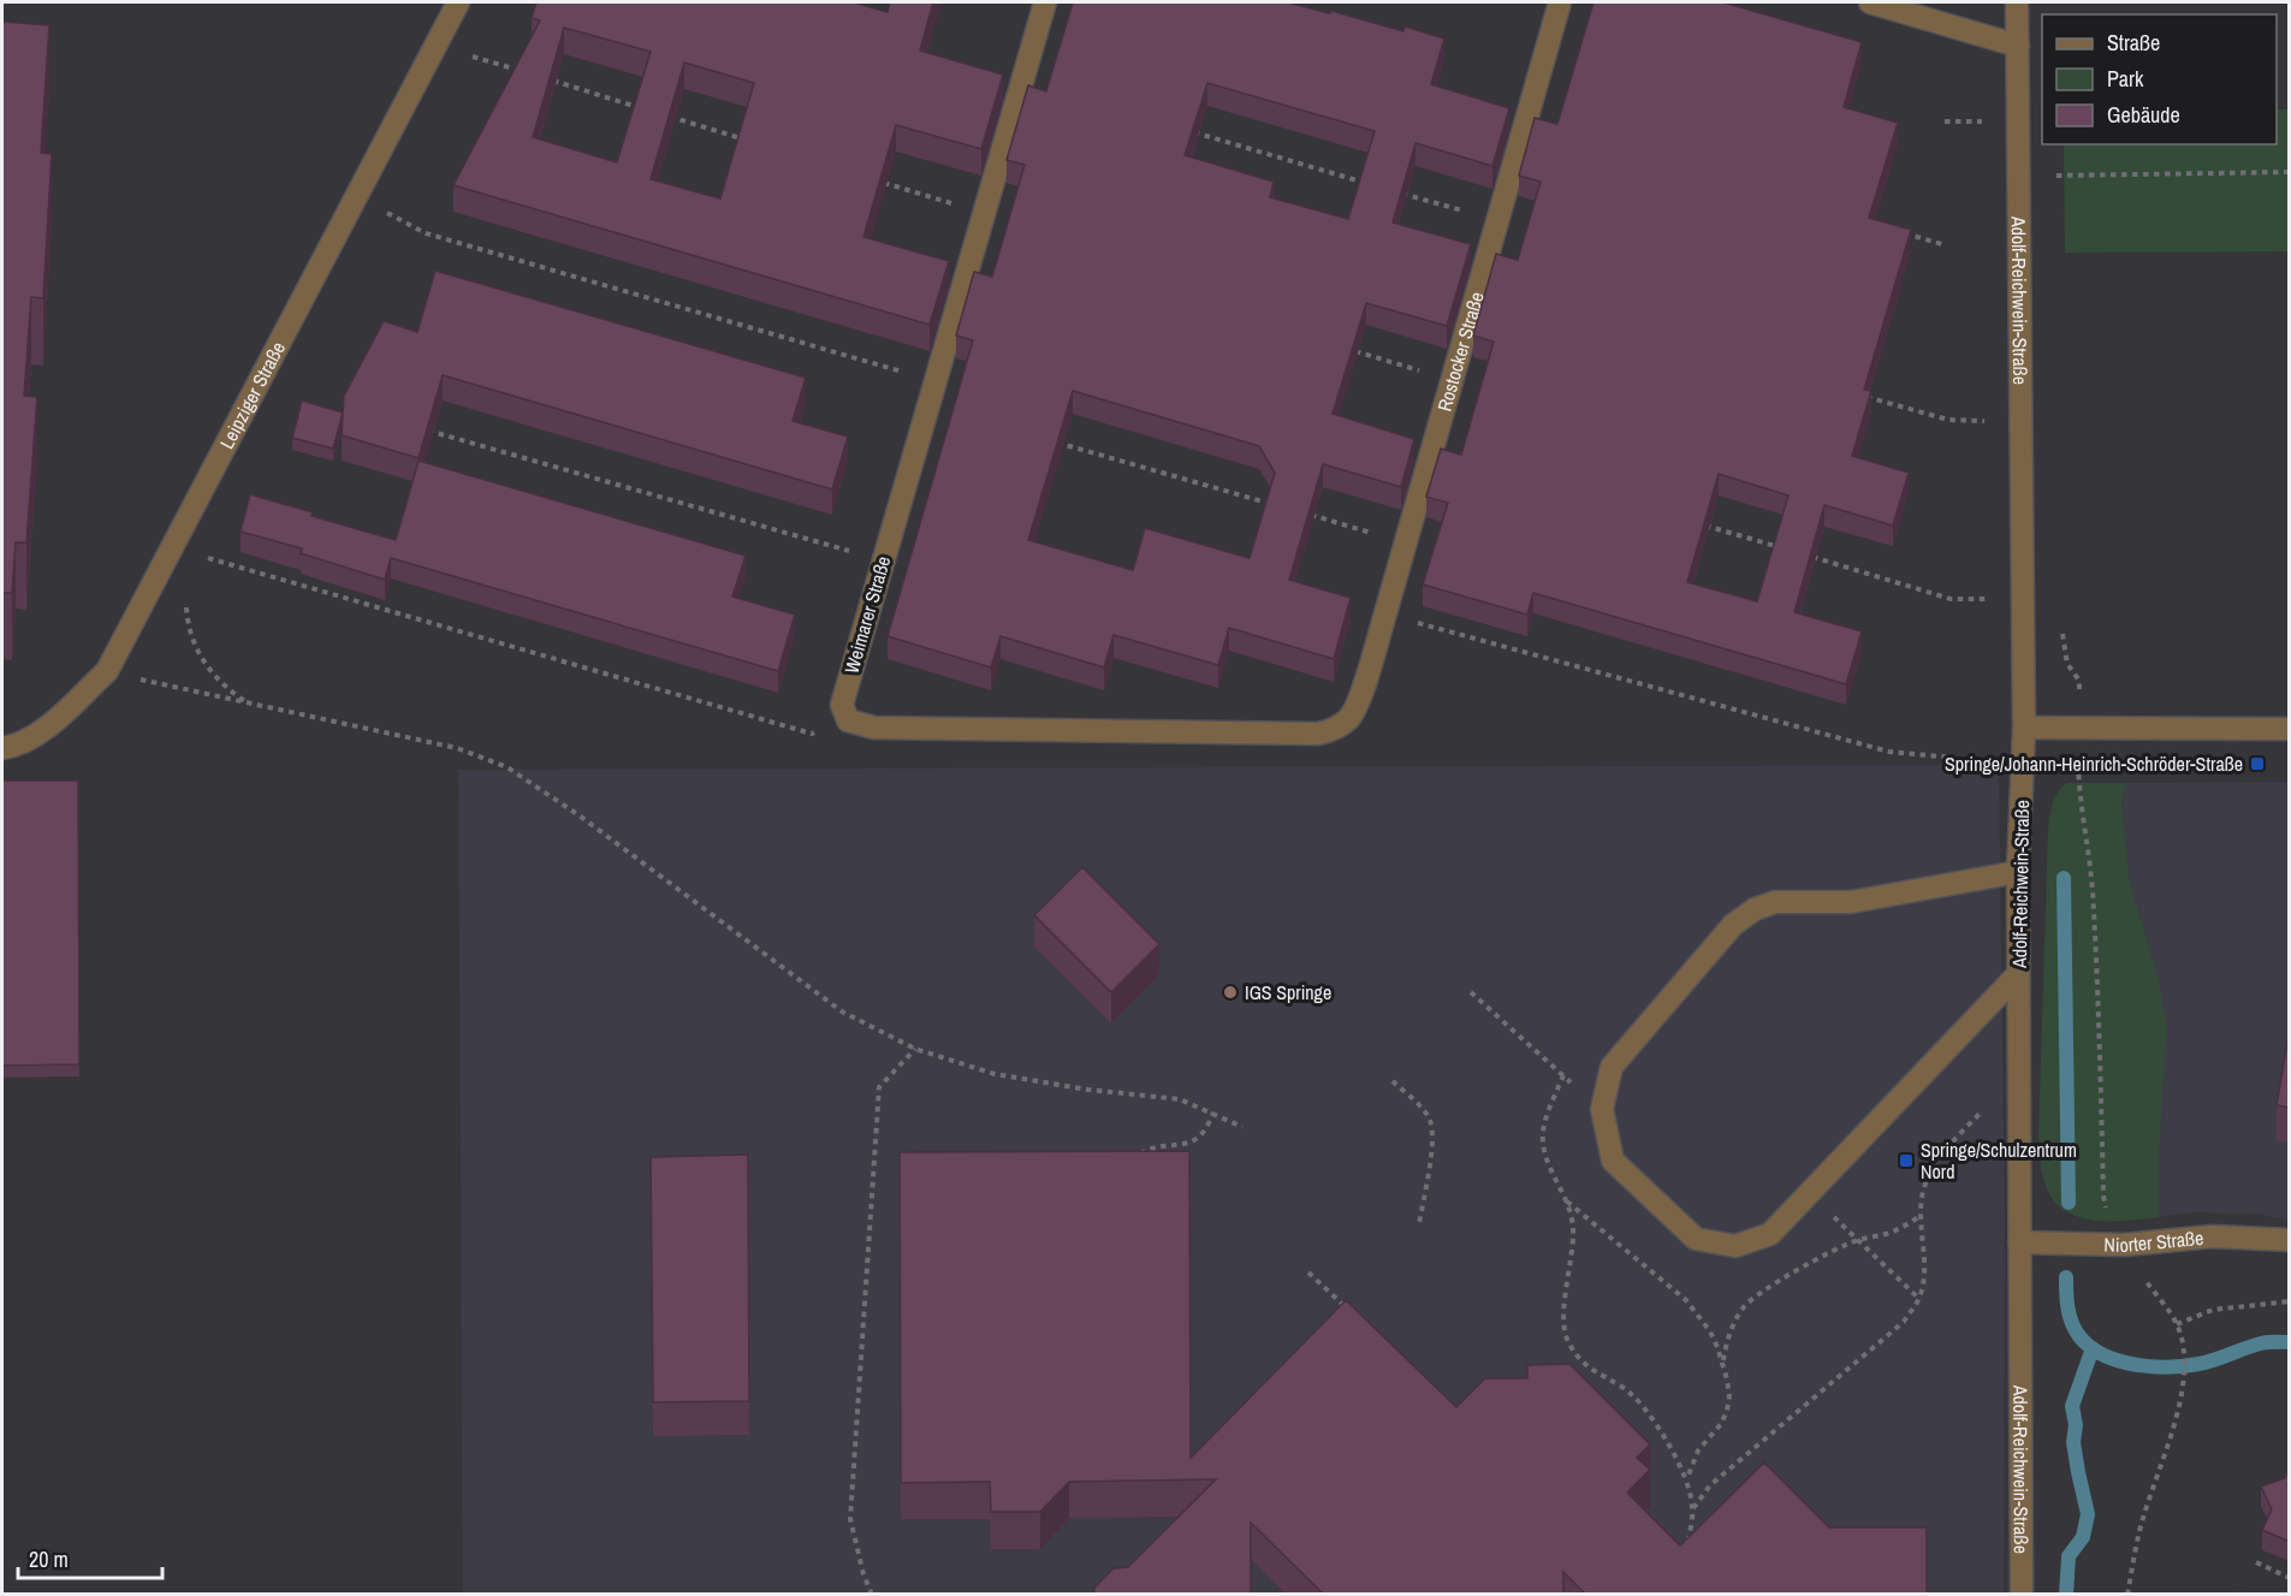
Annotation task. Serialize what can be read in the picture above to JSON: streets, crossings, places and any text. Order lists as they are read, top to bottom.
{
  "streets": {
    "street": [
      "Adolf-Reichwein-Straße",
      "Rostocker Straße",
      "Leipziger Straße",
      "Weimarer Straße",
      "Niorter Straße"
    ]
  },
  "crossings": [
    ["Adolf-Reichwein-Straße", "Niorter Straße"],
    ["Rostocker Straße", "Weimarer Straße"]
  ],
  "places": {
    "transit": ["Springe/Johann-Heinrich-Schröder-Straße", "Springe/Schulzentrum Nord"],
    "other": ["IGS Springe"]
  },
  "legend": ["Straße", "Park", "Gebäude"],
  "scale_bar": "20 m"
}
